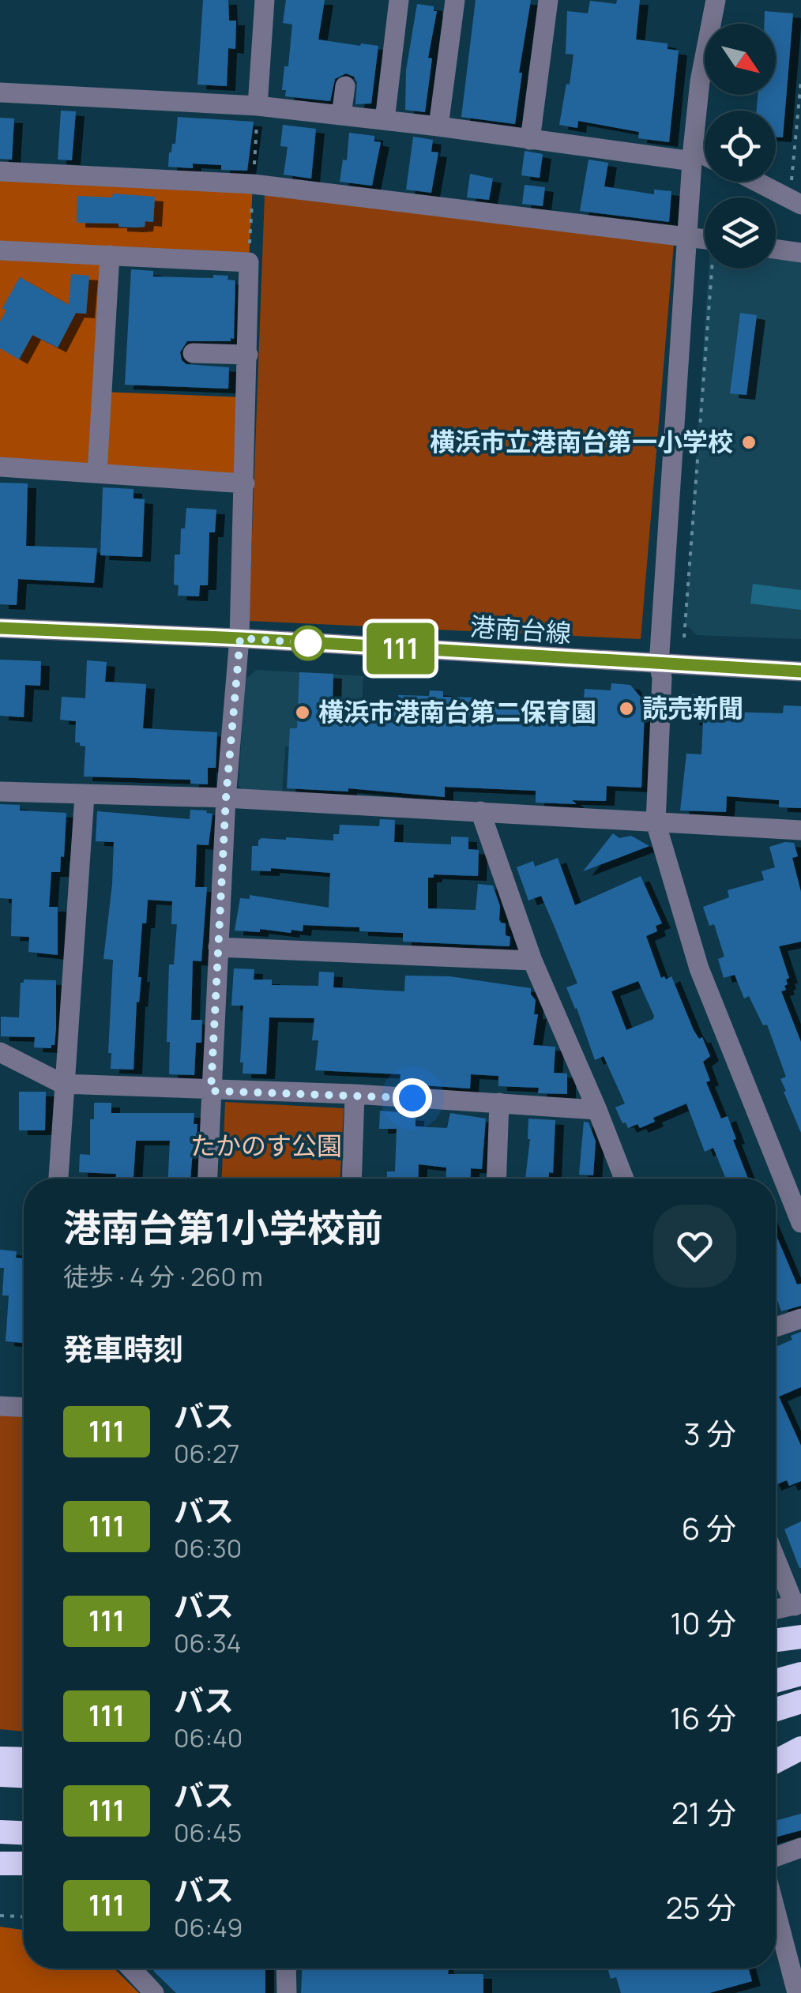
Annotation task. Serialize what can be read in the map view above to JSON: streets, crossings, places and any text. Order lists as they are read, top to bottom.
{
  "streets": {
    "street": ["港南台線"]
  },
  "parks": ["たかのす公園"],
  "places": ["横浜市立港南台第一小学校", "読売新聞", "横浜市港南台第二保育園"],
  "lines": ["bus line 111"],
  "north": "bottom right",
  "page": {
    "on_map": "111",
    "heading": [
      ["港南台第1小学校前", "徒歩 · 4 分 · 260 m"],
      "発車時刻"
    ],
    "list": [
      {
        "mark": "111",
        "name": "バス",
        "note": "06:27",
        "value": "3 分"
      },
      {
        "mark": "111",
        "name": "バス",
        "note": "06:30",
        "value": "6 分"
      },
      {
        "mark": "111",
        "name": "バス",
        "note": "06:34",
        "value": "10 分"
      },
      {
        "mark": "111",
        "name": "バス",
        "note": "06:40",
        "value": "16 分"
      },
      {
        "mark": "111",
        "name": "バス",
        "note": "06:45",
        "value": "21 分"
      },
      {
        "mark": "111",
        "name": "バス",
        "note": "06:49",
        "value": "25 分"
      }
    ]
  }
}
